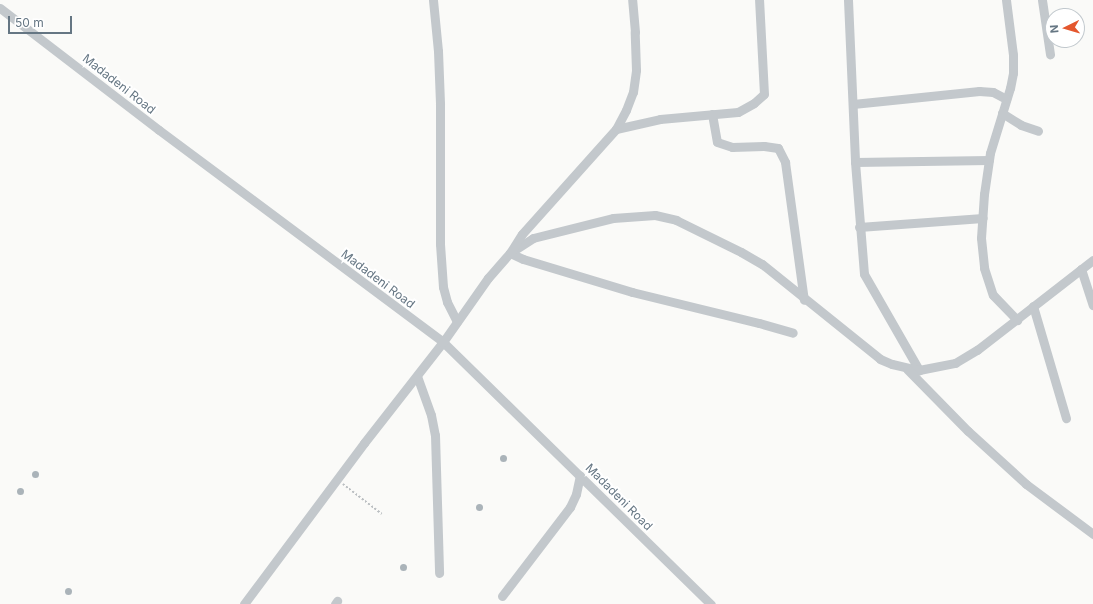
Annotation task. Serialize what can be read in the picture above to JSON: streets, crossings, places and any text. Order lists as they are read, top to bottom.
{
  "streets": {
    "street": ["Madadeni Road"]
  },
  "scale_bar": "50 m",
  "north": "left"
}
